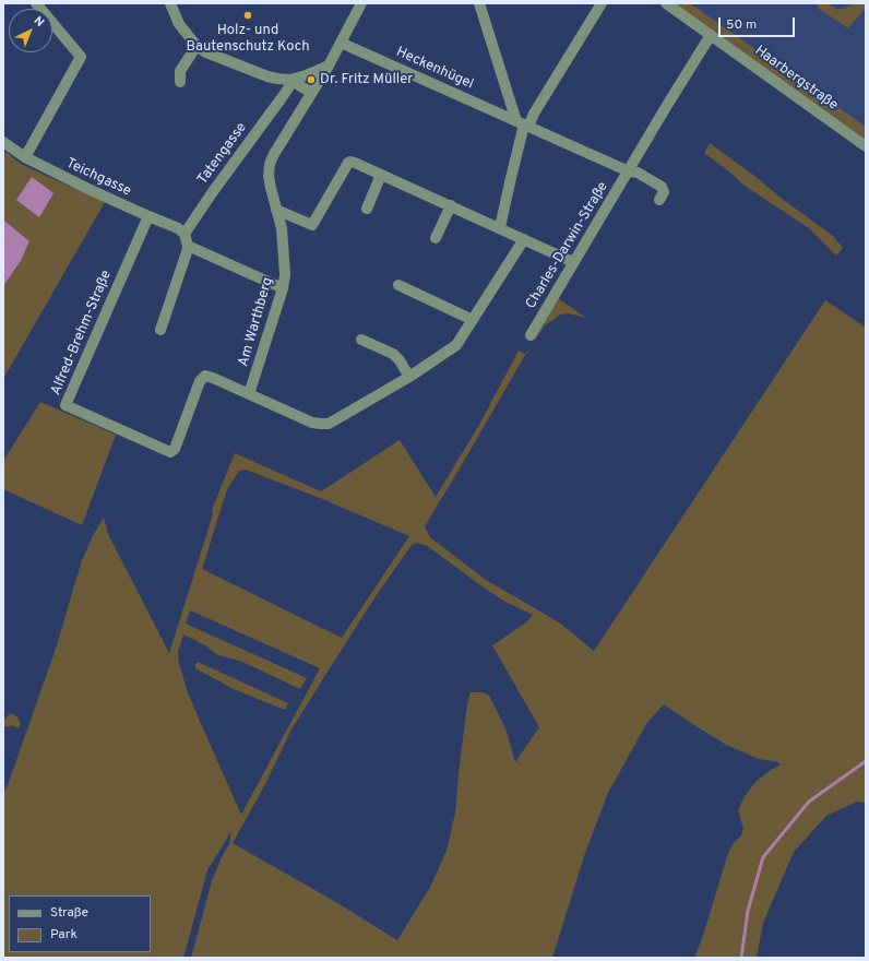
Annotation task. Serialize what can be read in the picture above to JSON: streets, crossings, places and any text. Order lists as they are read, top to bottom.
{
  "streets": {
    "street": [
      "Heckenhügel",
      "Haarbergstraße",
      "Tatengasse",
      "Teichgasse",
      "Charles-Darwin-Straße",
      "Am Warthberg",
      "Alfred-Brehm-Straße"
    ]
  },
  "crossings": [
    ["Heckenhügel", "Charles-Darwin-Straße"],
    ["Heckenhügel", "Am Warthberg"],
    ["Haarbergstraße", "Charles-Darwin-Straße"],
    ["Tatengasse", "Teichgasse"],
    ["Teichgasse", "Alfred-Brehm-Straße"],
    ["Am Warthberg", "Alfred-Brehm-Straße"]
  ],
  "places": ["Holz- und Bautenschutz Koch", "Dr. Fritz Müller"],
  "legend": ["Straße", "Park"],
  "scale_bar": "50 m",
  "north": "top right"
}
